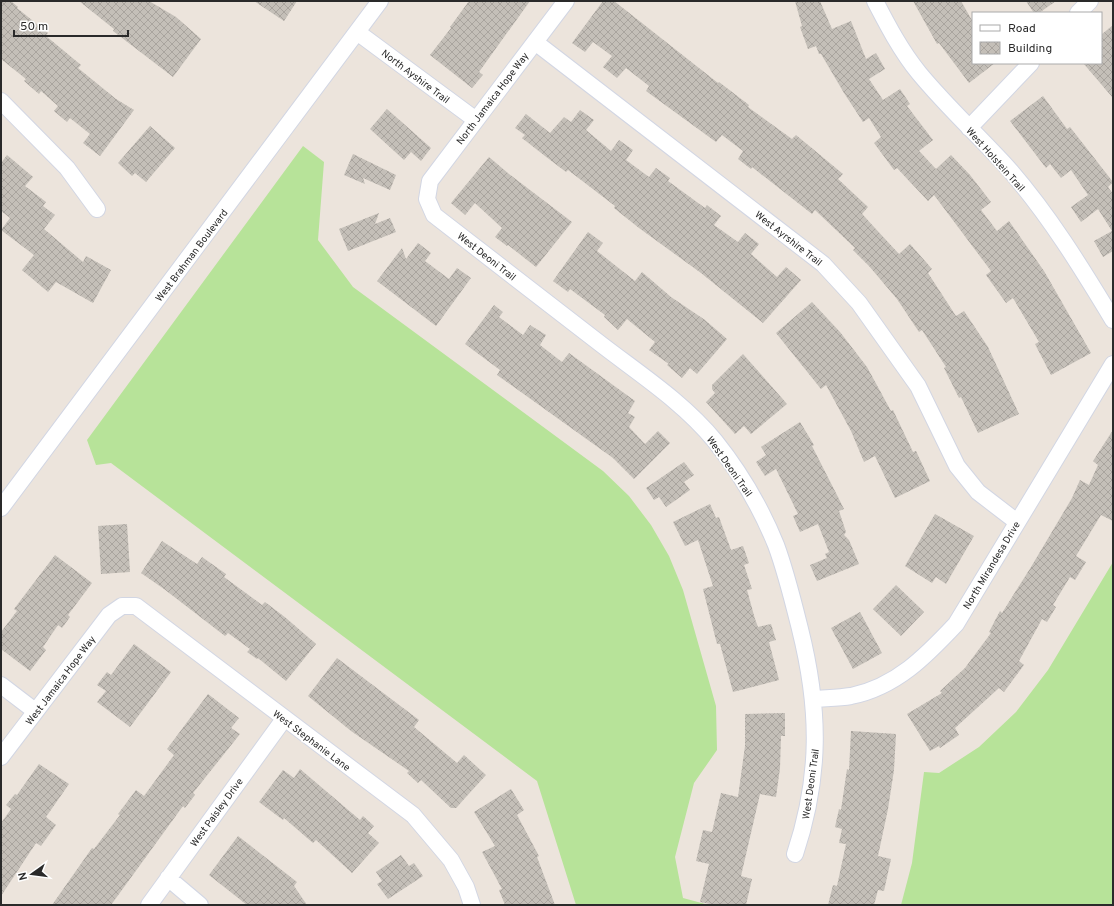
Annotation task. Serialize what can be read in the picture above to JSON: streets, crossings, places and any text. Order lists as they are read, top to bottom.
{
  "streets": {
    "street": [
      "North Ayshire Trail",
      "North Jamaica Hope Way",
      "West Holstein Trail",
      "West Ayrshire Trail",
      "West Brahman Boulevard",
      "West Deoni Trail",
      "North Mirandesa Drive",
      "West Jamaica Hope Way",
      "West Stephanie Lane",
      "West Paisley Drive"
    ]
  },
  "crossings": [
    ["North Ayshire Trail", "North Jamaica Hope Way"],
    ["North Ayshire Trail", "West Brahman Boulevard"],
    ["North Jamaica Hope Way", "West Ayrshire Trail"],
    ["North Jamaica Hope Way", "West Deoni Trail"],
    ["West Ayrshire Trail", "North Mirandesa Drive"],
    ["West Deoni Trail", "North Mirandesa Drive"],
    ["West Jamaica Hope Way", "West Stephanie Lane"],
    ["West Stephanie Lane", "West Paisley Drive"]
  ],
  "legend": ["Road", "Building"],
  "scale_bar": "50 m",
  "north": "left"
}
